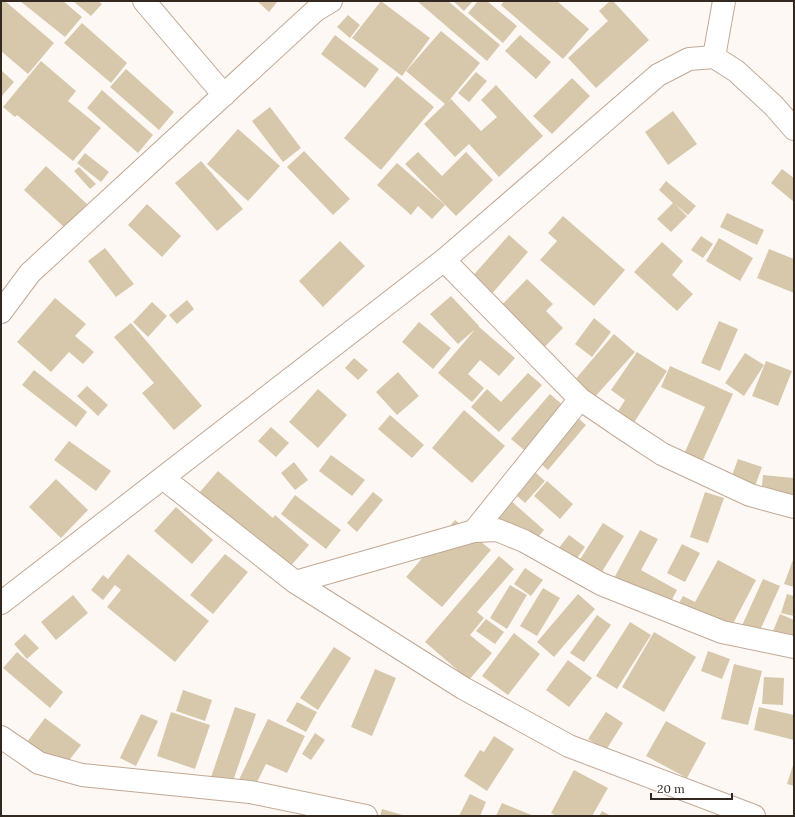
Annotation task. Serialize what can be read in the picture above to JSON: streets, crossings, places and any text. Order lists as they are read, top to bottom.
{
  "scale_bar": "20 m"
}
